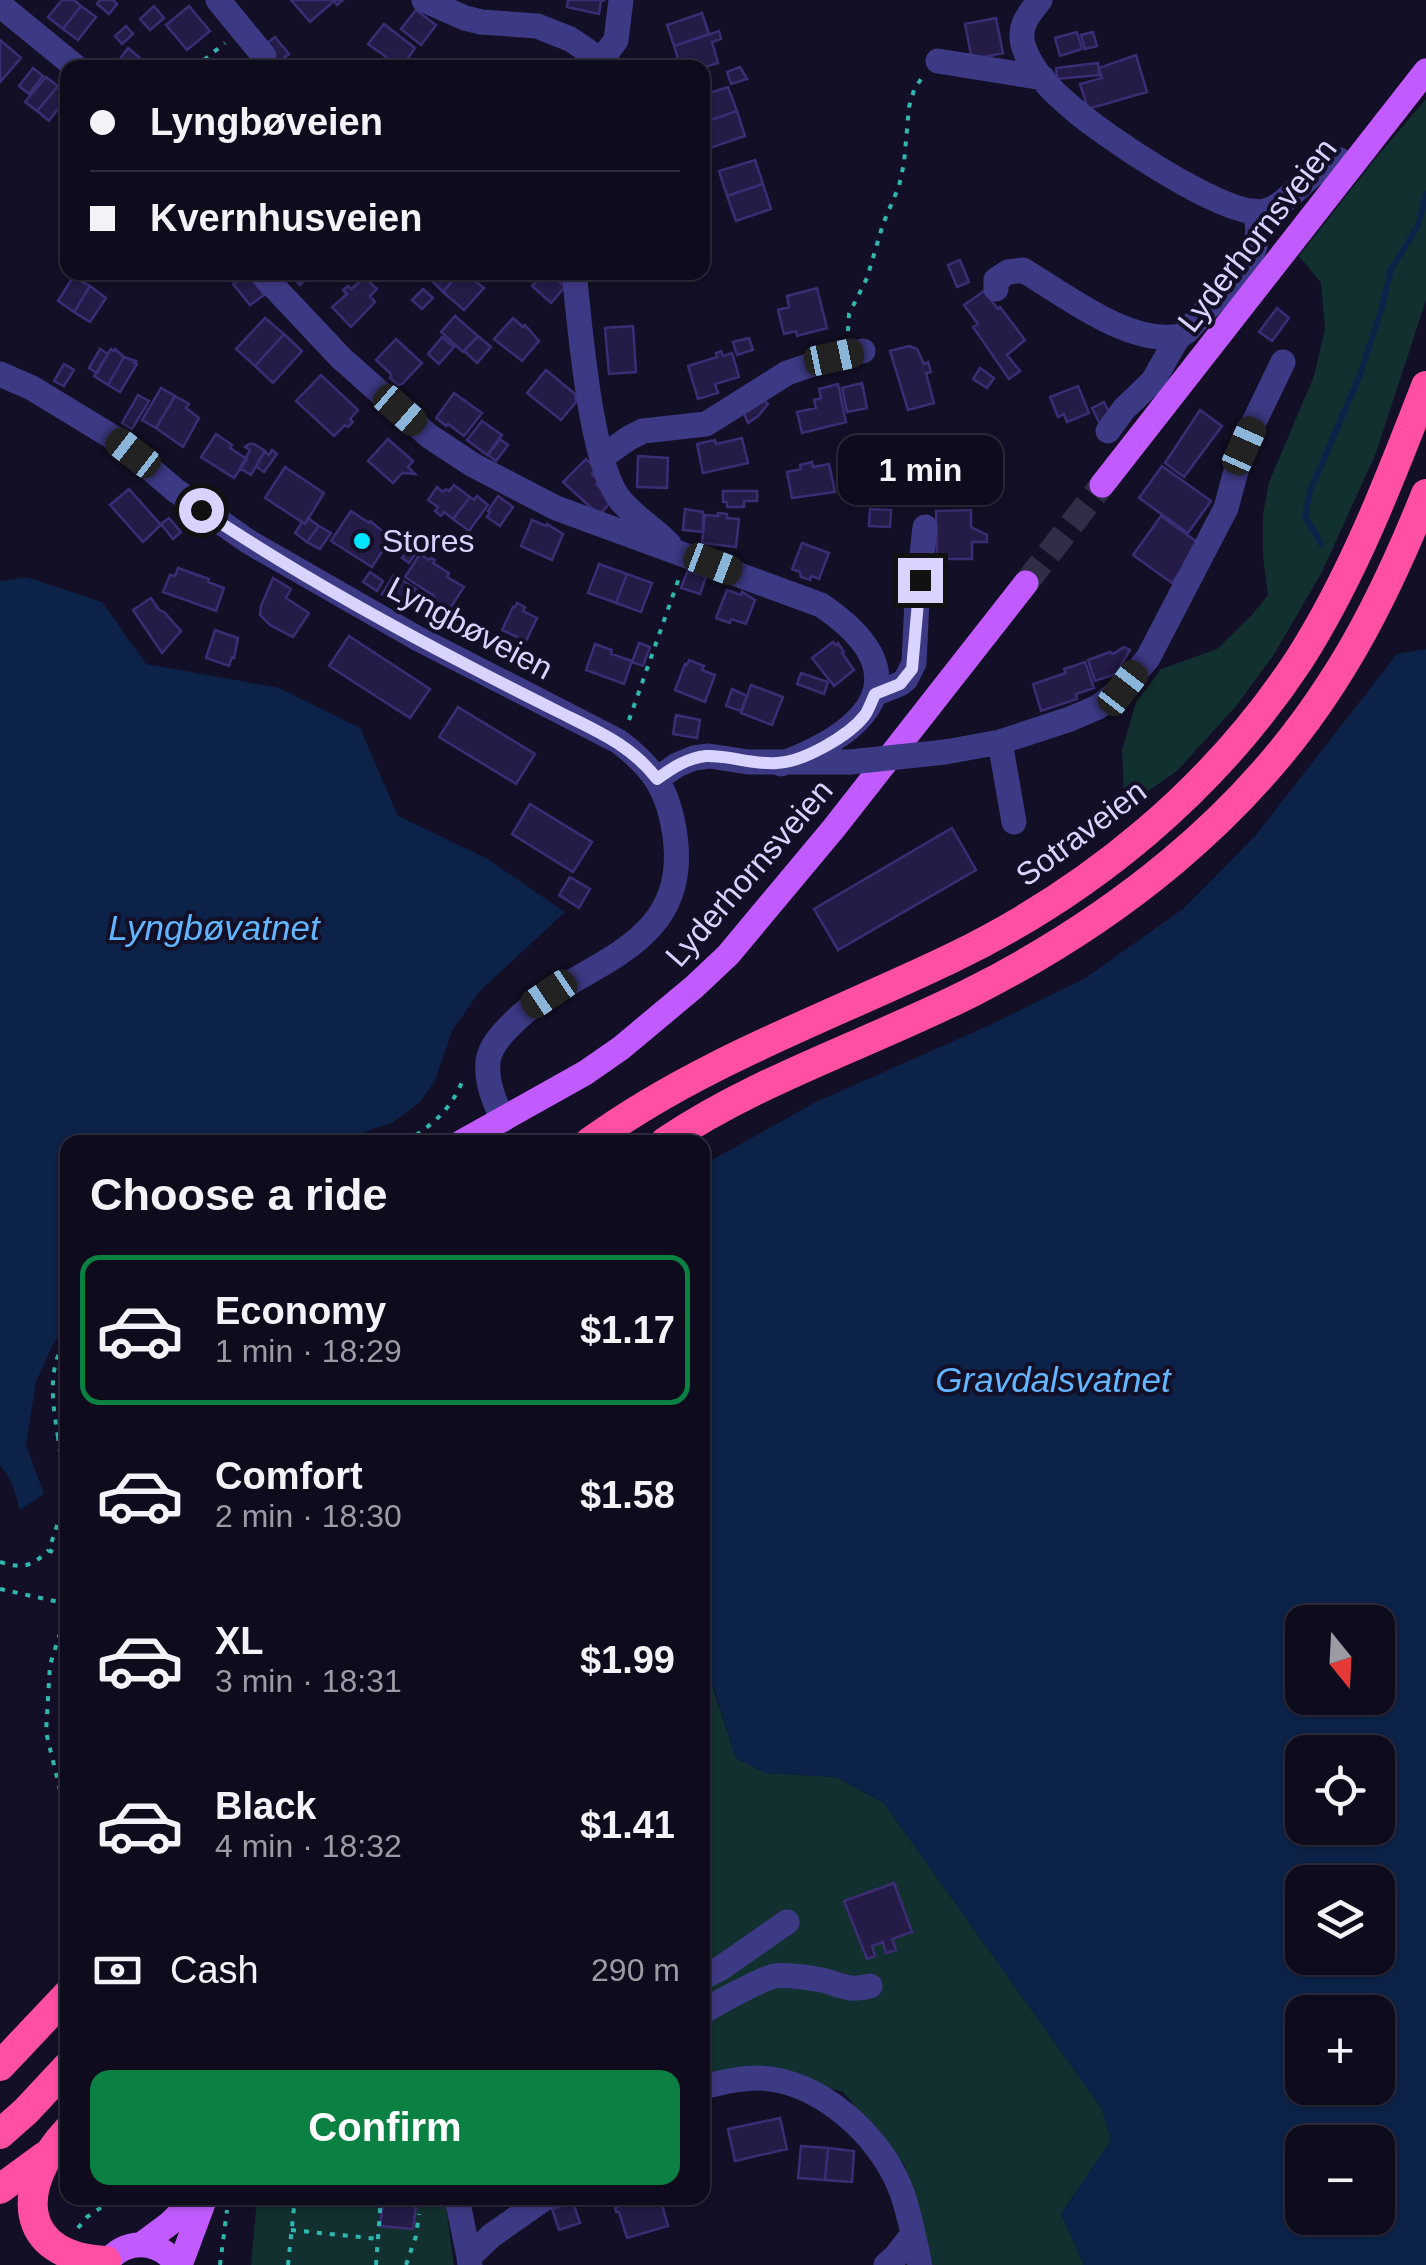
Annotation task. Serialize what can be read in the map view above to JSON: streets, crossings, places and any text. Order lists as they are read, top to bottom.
{
  "streets": {
    "highway": ["Sotraveien"],
    "main road": ["Lyderhornsveien"],
    "street": ["Lyngbøveien"]
  },
  "water": ["Lyngbøvatnet", "Gravdalsvatnet"],
  "places": ["Stores"],
  "north": "bottom",
  "page": {
    "banner": ["Lyngbøveien", "Kvernhusveien"],
    "bubble": "1 min",
    "heading": "Choose a ride",
    "list": [
      {
        "name": "Economy",
        "note": "1 min · 18:29",
        "value": "$1.17"
      },
      {
        "name": "Comfort",
        "note": "2 min · 18:30",
        "value": "$1.58"
      },
      {
        "name": "XL",
        "note": "3 min · 18:31",
        "value": "$1.99"
      },
      {
        "name": "Black",
        "note": "4 min · 18:32",
        "value": "$1.41"
      }
    ],
    "map_buttons": ["+", "−"],
    "pay": ["Cash", "290 m"],
    "buttons": "Confirm"
  }
}
